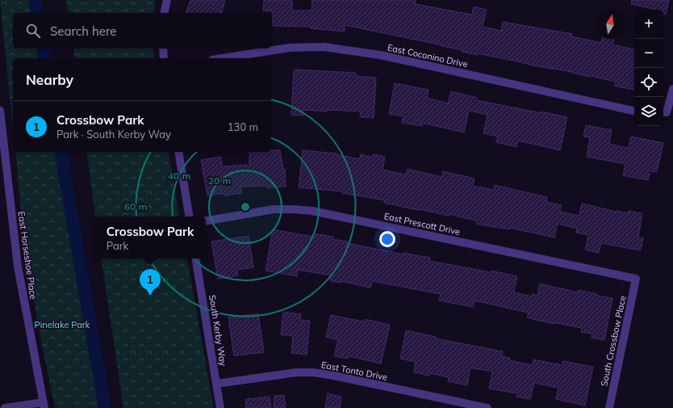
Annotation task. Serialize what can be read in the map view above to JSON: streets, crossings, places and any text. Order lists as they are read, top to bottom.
{
  "streets": {
    "street": [
      "East Coconino Drive",
      "East Prescott Drive",
      "East Horseshoe Place",
      "South Kerby Way",
      "South Crossbow Place",
      "East Tonto Drive"
    ]
  },
  "crossings": [
    ["East Prescott Drive", "South Crossbow Place"],
    ["South Kerby Way", "East Tonto Drive"]
  ],
  "parks": ["Pinelake Park"],
  "north": "top",
  "page": {
    "map_buttons": ["+", "−"],
    "search": "Search here",
    "heading": "Nearby",
    "list": [
      {
        "mark": "1",
        "name": "Crossbow Park",
        "note": "Park · South Kerby Way",
        "value": "130 m"
      }
    ],
    "popup": ["Crossbow Park", "Park"],
    "pins": "1"
  },
  "rings": ["40 m", "20 m", "60 m"]
}
